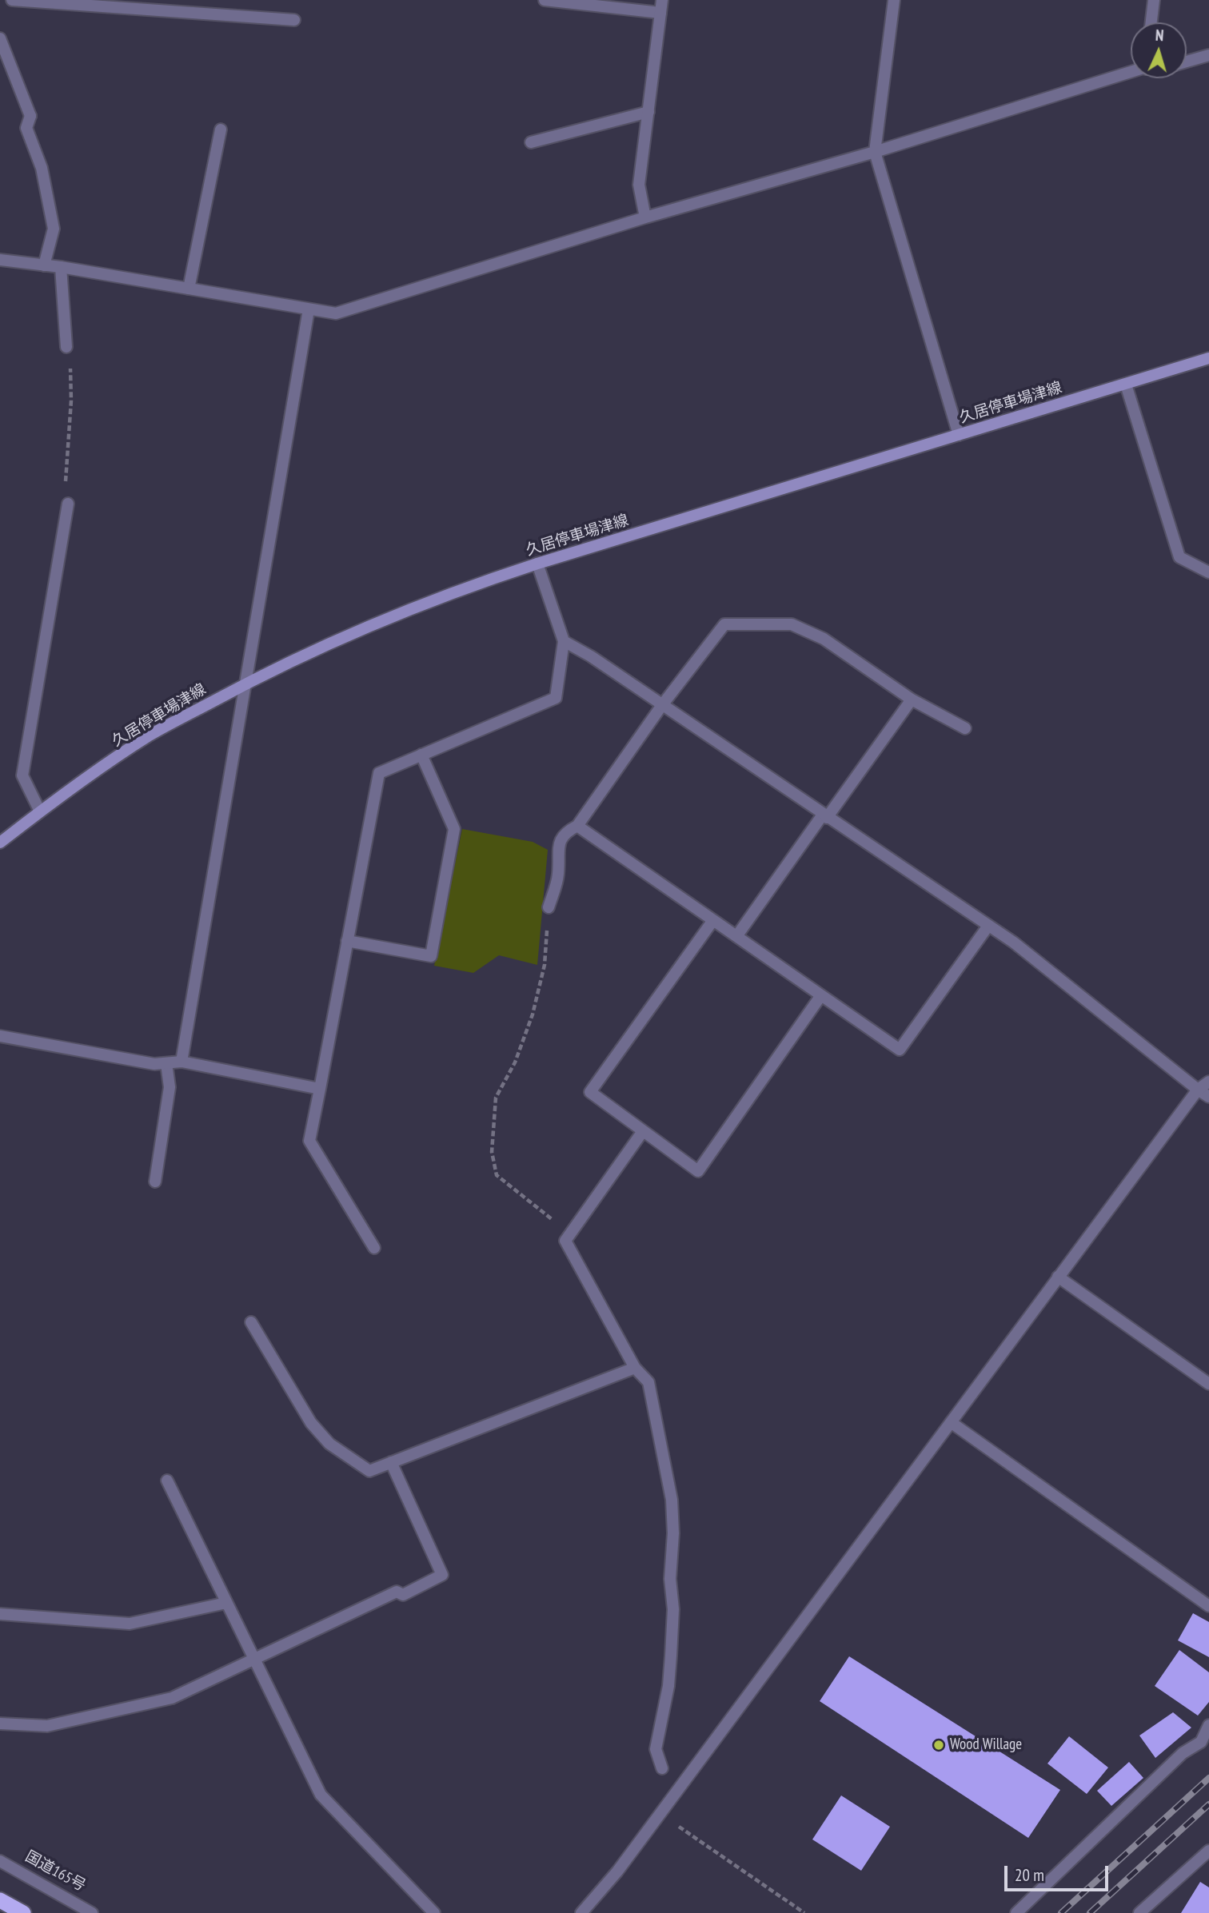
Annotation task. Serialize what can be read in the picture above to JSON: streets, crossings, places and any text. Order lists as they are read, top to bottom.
{
  "streets": {
    "main road": ["久居停車場津線"],
    "street": ["国道165号"]
  },
  "places": ["Wood Willage"],
  "scale_bar": "20 m",
  "north": "top"
}
